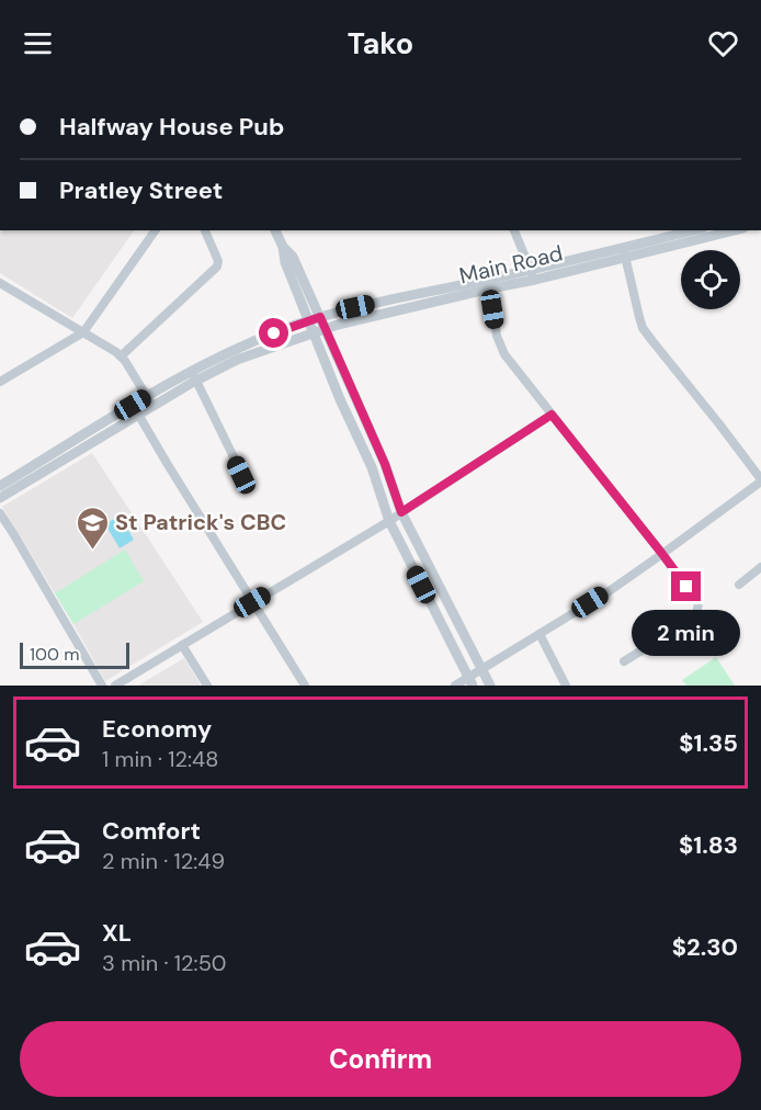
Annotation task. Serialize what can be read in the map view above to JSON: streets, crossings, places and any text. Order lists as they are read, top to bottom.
{
  "streets": {
    "street": ["Main Road"]
  },
  "places": {
    "school or university": ["St Patrick's CBC"]
  },
  "scale_bar": "100 m",
  "page": {
    "header": "Tako",
    "banner": ["Halfway House Pub", "Pratley Street"],
    "bubble": "2 min",
    "scale": "100 m",
    "list": [
      {
        "name": "Economy",
        "note": "1 min · 12:48",
        "value": "$1.35"
      },
      {
        "name": "Comfort",
        "note": "2 min · 12:49",
        "value": "$1.83"
      },
      {
        "name": "XL",
        "note": "3 min · 12:50",
        "value": "$2.30"
      }
    ],
    "buttons": "Confirm"
  }
}
